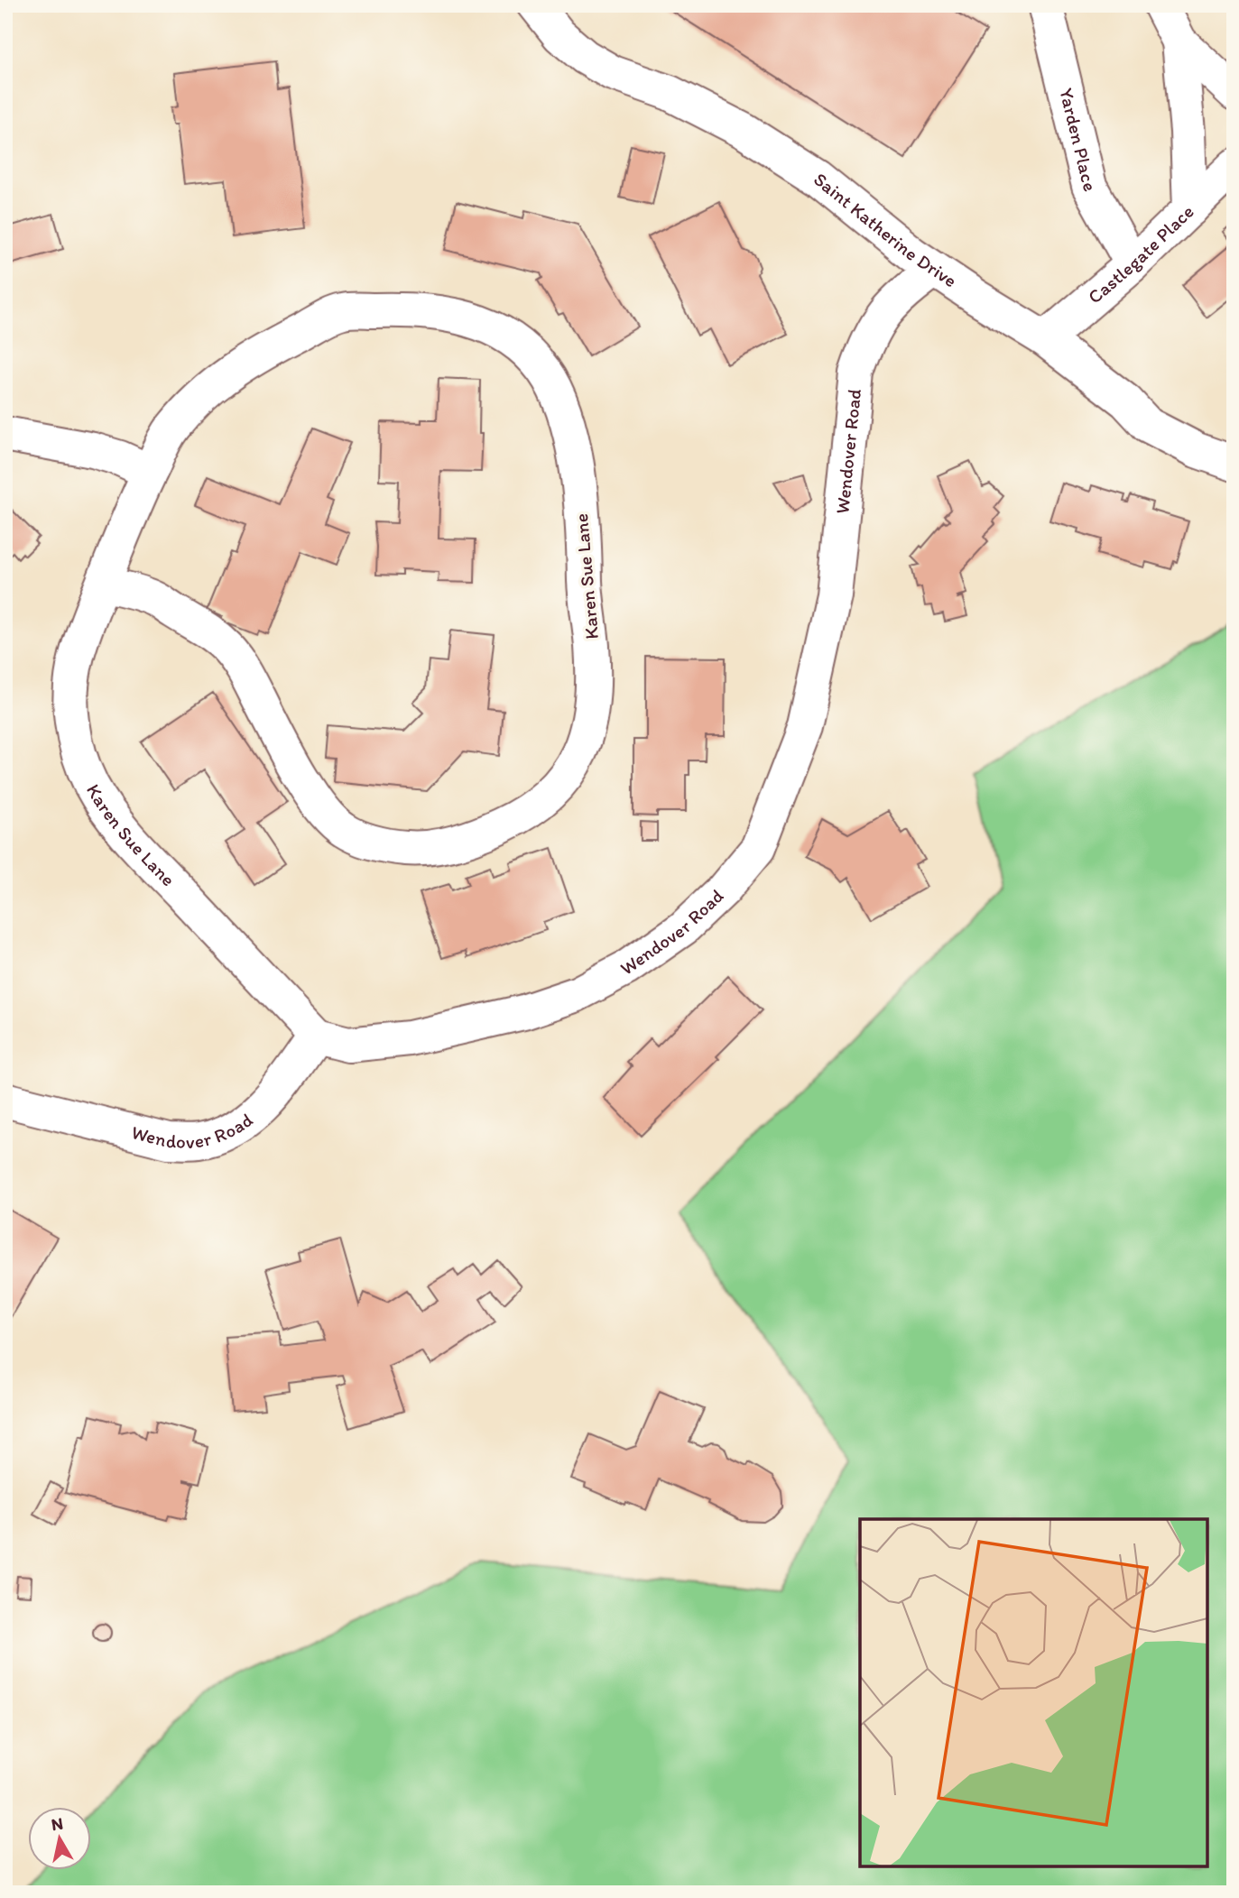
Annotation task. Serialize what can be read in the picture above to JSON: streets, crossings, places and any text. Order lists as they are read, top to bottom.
{
  "streets": {
    "street": [
      "Yarden Place",
      "Saint Katherine Drive",
      "Castlegate Place",
      "Wendover Road",
      "Karen Sue Lane"
    ]
  },
  "crossings": [
    ["Yarden Place", "Castlegate Place"],
    ["Saint Katherine Drive", "Castlegate Place"],
    ["Saint Katherine Drive", "Wendover Road"],
    ["Wendover Road", "Karen Sue Lane"]
  ],
  "north": "top"
}
